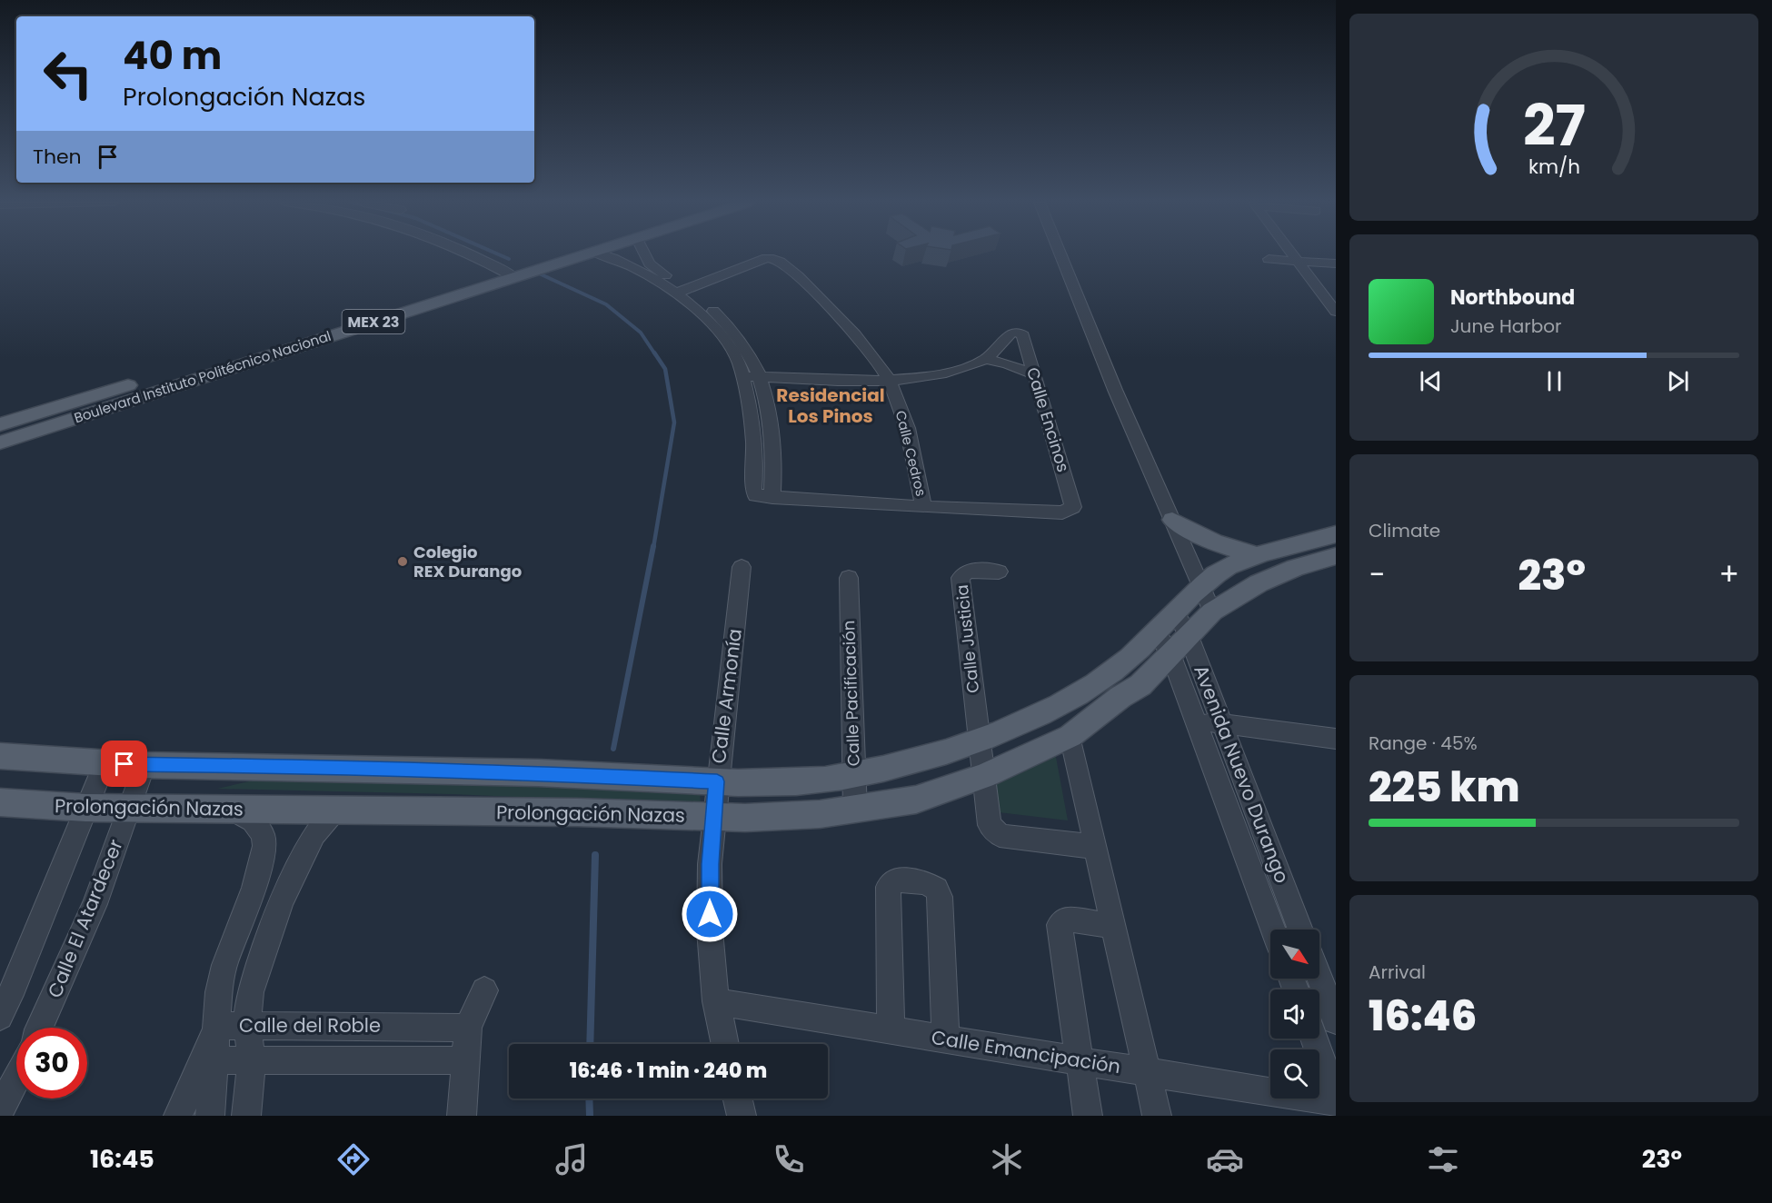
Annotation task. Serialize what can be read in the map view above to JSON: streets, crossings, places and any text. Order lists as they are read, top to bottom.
{
  "streets": {
    "main road": ["MEX 23", "Boulevard Instituto Politécnico Nacional", "Prolongación Nazas"],
    "street": [
      "Calle Encinos",
      "Calle Cedros",
      "Calle Justicia",
      "Calle Pacificación",
      "Calle Armonía",
      "Avenida Nuevo Durango",
      "Calle El Atardecer",
      "Calle del Roble",
      "Calle Emancipación"
    ]
  },
  "crossings": [
    ["Calle Encinos", "Calle Cedros"],
    ["Calle Justicia", "Prolongación Nazas"],
    ["Calle Pacificación", "Prolongación Nazas"],
    ["Calle Armonía", "Prolongación Nazas"],
    ["Calle Armonía", "Calle Emancipación"],
    ["Avenida Nuevo Durango", "Prolongación Nazas"],
    ["Prolongación Nazas", "Calle El Atardecer"]
  ],
  "districts": ["Residencial Los Pinos"],
  "places": ["Colegio REX Durango"],
  "north": "bottom right",
  "page": {
    "turn": ["40 m", "Prolongación Nazas"],
    "then": "Then",
    "song": ["Northbound", "June Harbor"],
    "tile": [
      "Climate",
      ["Range · 45%", "225 km"],
      ["Arrival", "16:46"]
    ],
    "heat": ["−", "23°", "+"],
    "limit": "30",
    "trip": "16:46 · 1 min · 240 m",
    "tabs": ["16:45", "23°"],
    "gauge": ["27", "km/h"]
  }
}
